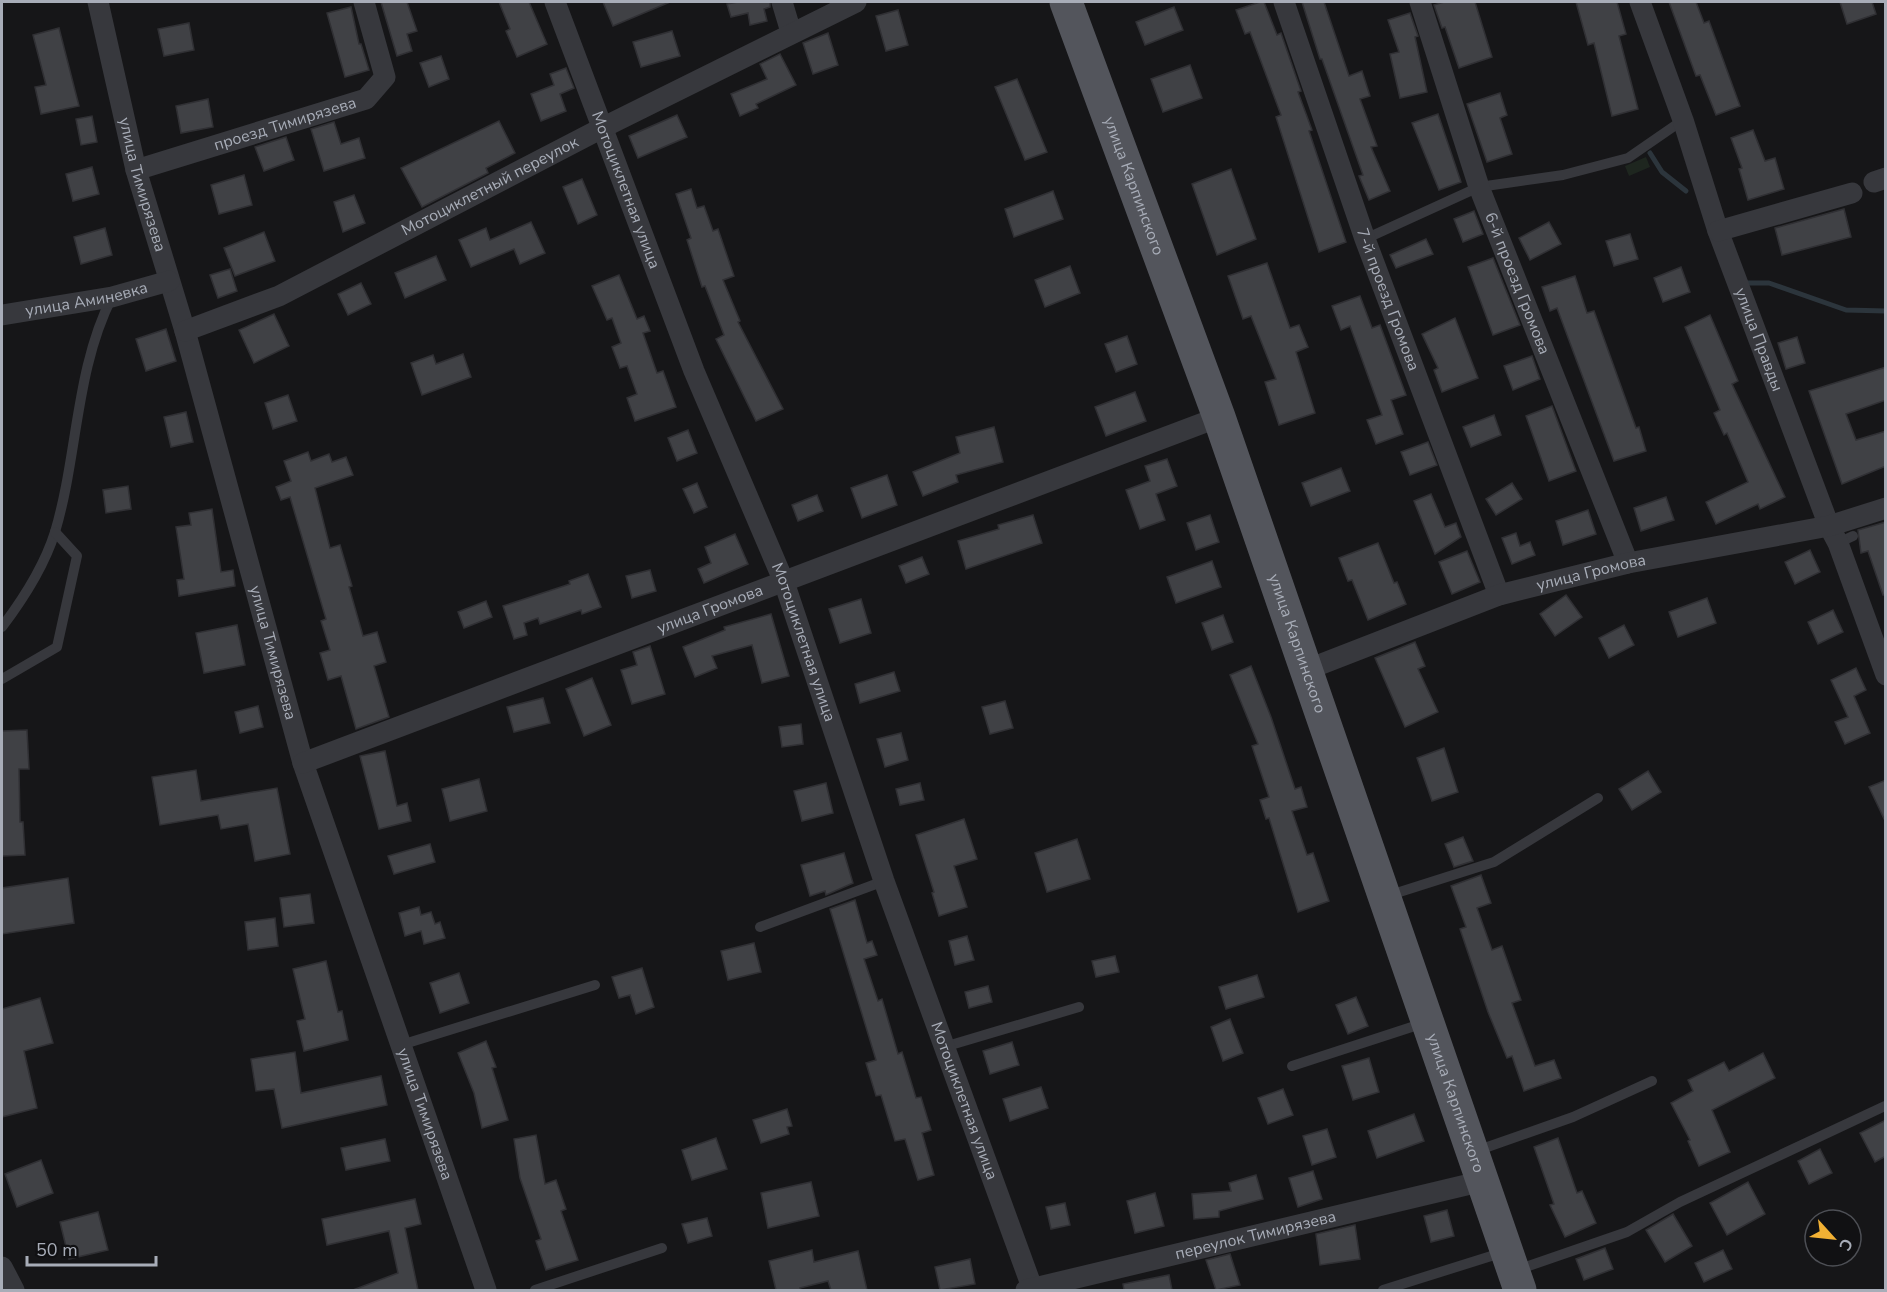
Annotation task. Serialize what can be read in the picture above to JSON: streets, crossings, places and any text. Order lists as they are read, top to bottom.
{
  "streets": {
    "main road": ["улица Карпинского"],
    "street": [
      "проезд Тимирязева",
      "улица Тимирязева",
      "Мотоциклетный переулок",
      "Мотоциклетная улица",
      "6-й проезд Громова",
      "улица Аминевка",
      "7-й проезд Громова",
      "улица Правды",
      "улица Громова",
      "переулок Тимирязева"
    ]
  },
  "crossings": [
    ["проезд Тимирязева", "улица Тимирязева"],
    ["улица Тимирязева", "Мотоциклетный переулок"],
    ["улица Тимирязева", "улица Аминевка"],
    ["улица Тимирязева", "улица Громова"],
    ["Мотоциклетный переулок", "Мотоциклетная улица"],
    ["улица Карпинского", "улица Громова"],
    ["улица Карпинского", "переулок Тимирязева"],
    ["Мотоциклетная улица", "улица Громова"],
    ["Мотоциклетная улица", "переулок Тимирязева"],
    ["6-й проезд Громова", "улица Громова"],
    ["7-й проезд Громова", "улица Громова"],
    ["улица Правды", "улица Громова"]
  ],
  "scale_bar": "50 m",
  "north": "bottom right"
}
